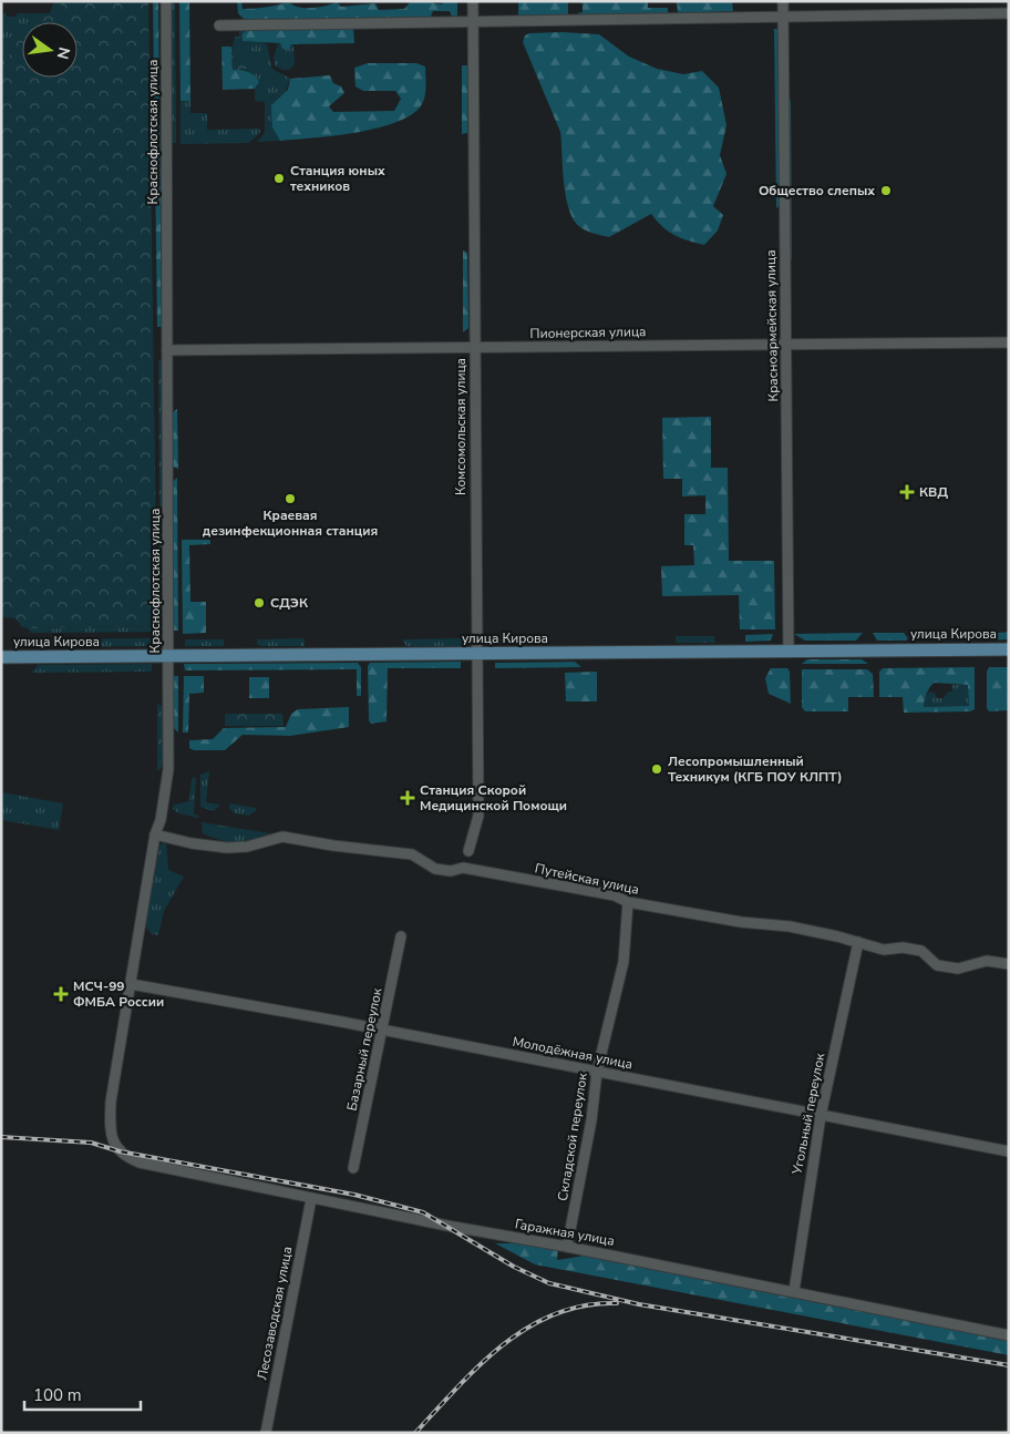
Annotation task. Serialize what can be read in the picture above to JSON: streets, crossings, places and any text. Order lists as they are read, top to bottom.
{
  "streets": {
    "main road": ["улица Кирова"],
    "street": [
      "Краснофлотская улица",
      "Красноармейская улица",
      "Пионерская улица",
      "Комсомольская улица",
      "Путейская улица",
      "Базарный переулок",
      "Молодёжная улица",
      "Угольный переулок",
      "Складской переулок",
      "Гаражная улица",
      "Лесозаводская улица"
    ]
  },
  "crossings": [
    ["Краснофлотская улица", "Пионерская улица"],
    ["Краснофлотская улица", "улица Кирова"],
    ["Краснофлотская улица", "Путейская улица"],
    ["Краснофлотская улица", "Молодёжная улица"],
    ["Краснофлотская улица", "Гаражная улица"],
    ["Красноармейская улица", "Пионерская улица"],
    ["Красноармейская улица", "улица Кирова"],
    ["Пионерская улица", "Комсомольская улица"],
    ["Комсомольская улица", "улица Кирова"],
    ["Путейская улица", "Угольный переулок"],
    ["Путейская улица", "Складской переулок"],
    ["Базарный переулок", "Молодёжная улица"],
    ["Молодёжная улица", "Угольный переулок"],
    ["Молодёжная улица", "Складской переулок"],
    ["Угольный переулок", "Гаражная улица"],
    ["Складской переулок", "Гаражная улица"],
    ["Гаражная улица", "Лесозаводская улица"]
  ],
  "places": {
    "other": [
      "Станция юных техников",
      "Общество слепых",
      "Краевая дезинфекционная станция",
      "СДЭК",
      "Лесопромышленный Техникум (КГБ ПОУ КЛПТ)"
    ],
    "health": ["КВД", "Станция Скорой Медицинской Помощи", "МСЧ-99 ФМБА России"]
  },
  "scale_bar": "100 m",
  "north": "right"
}
